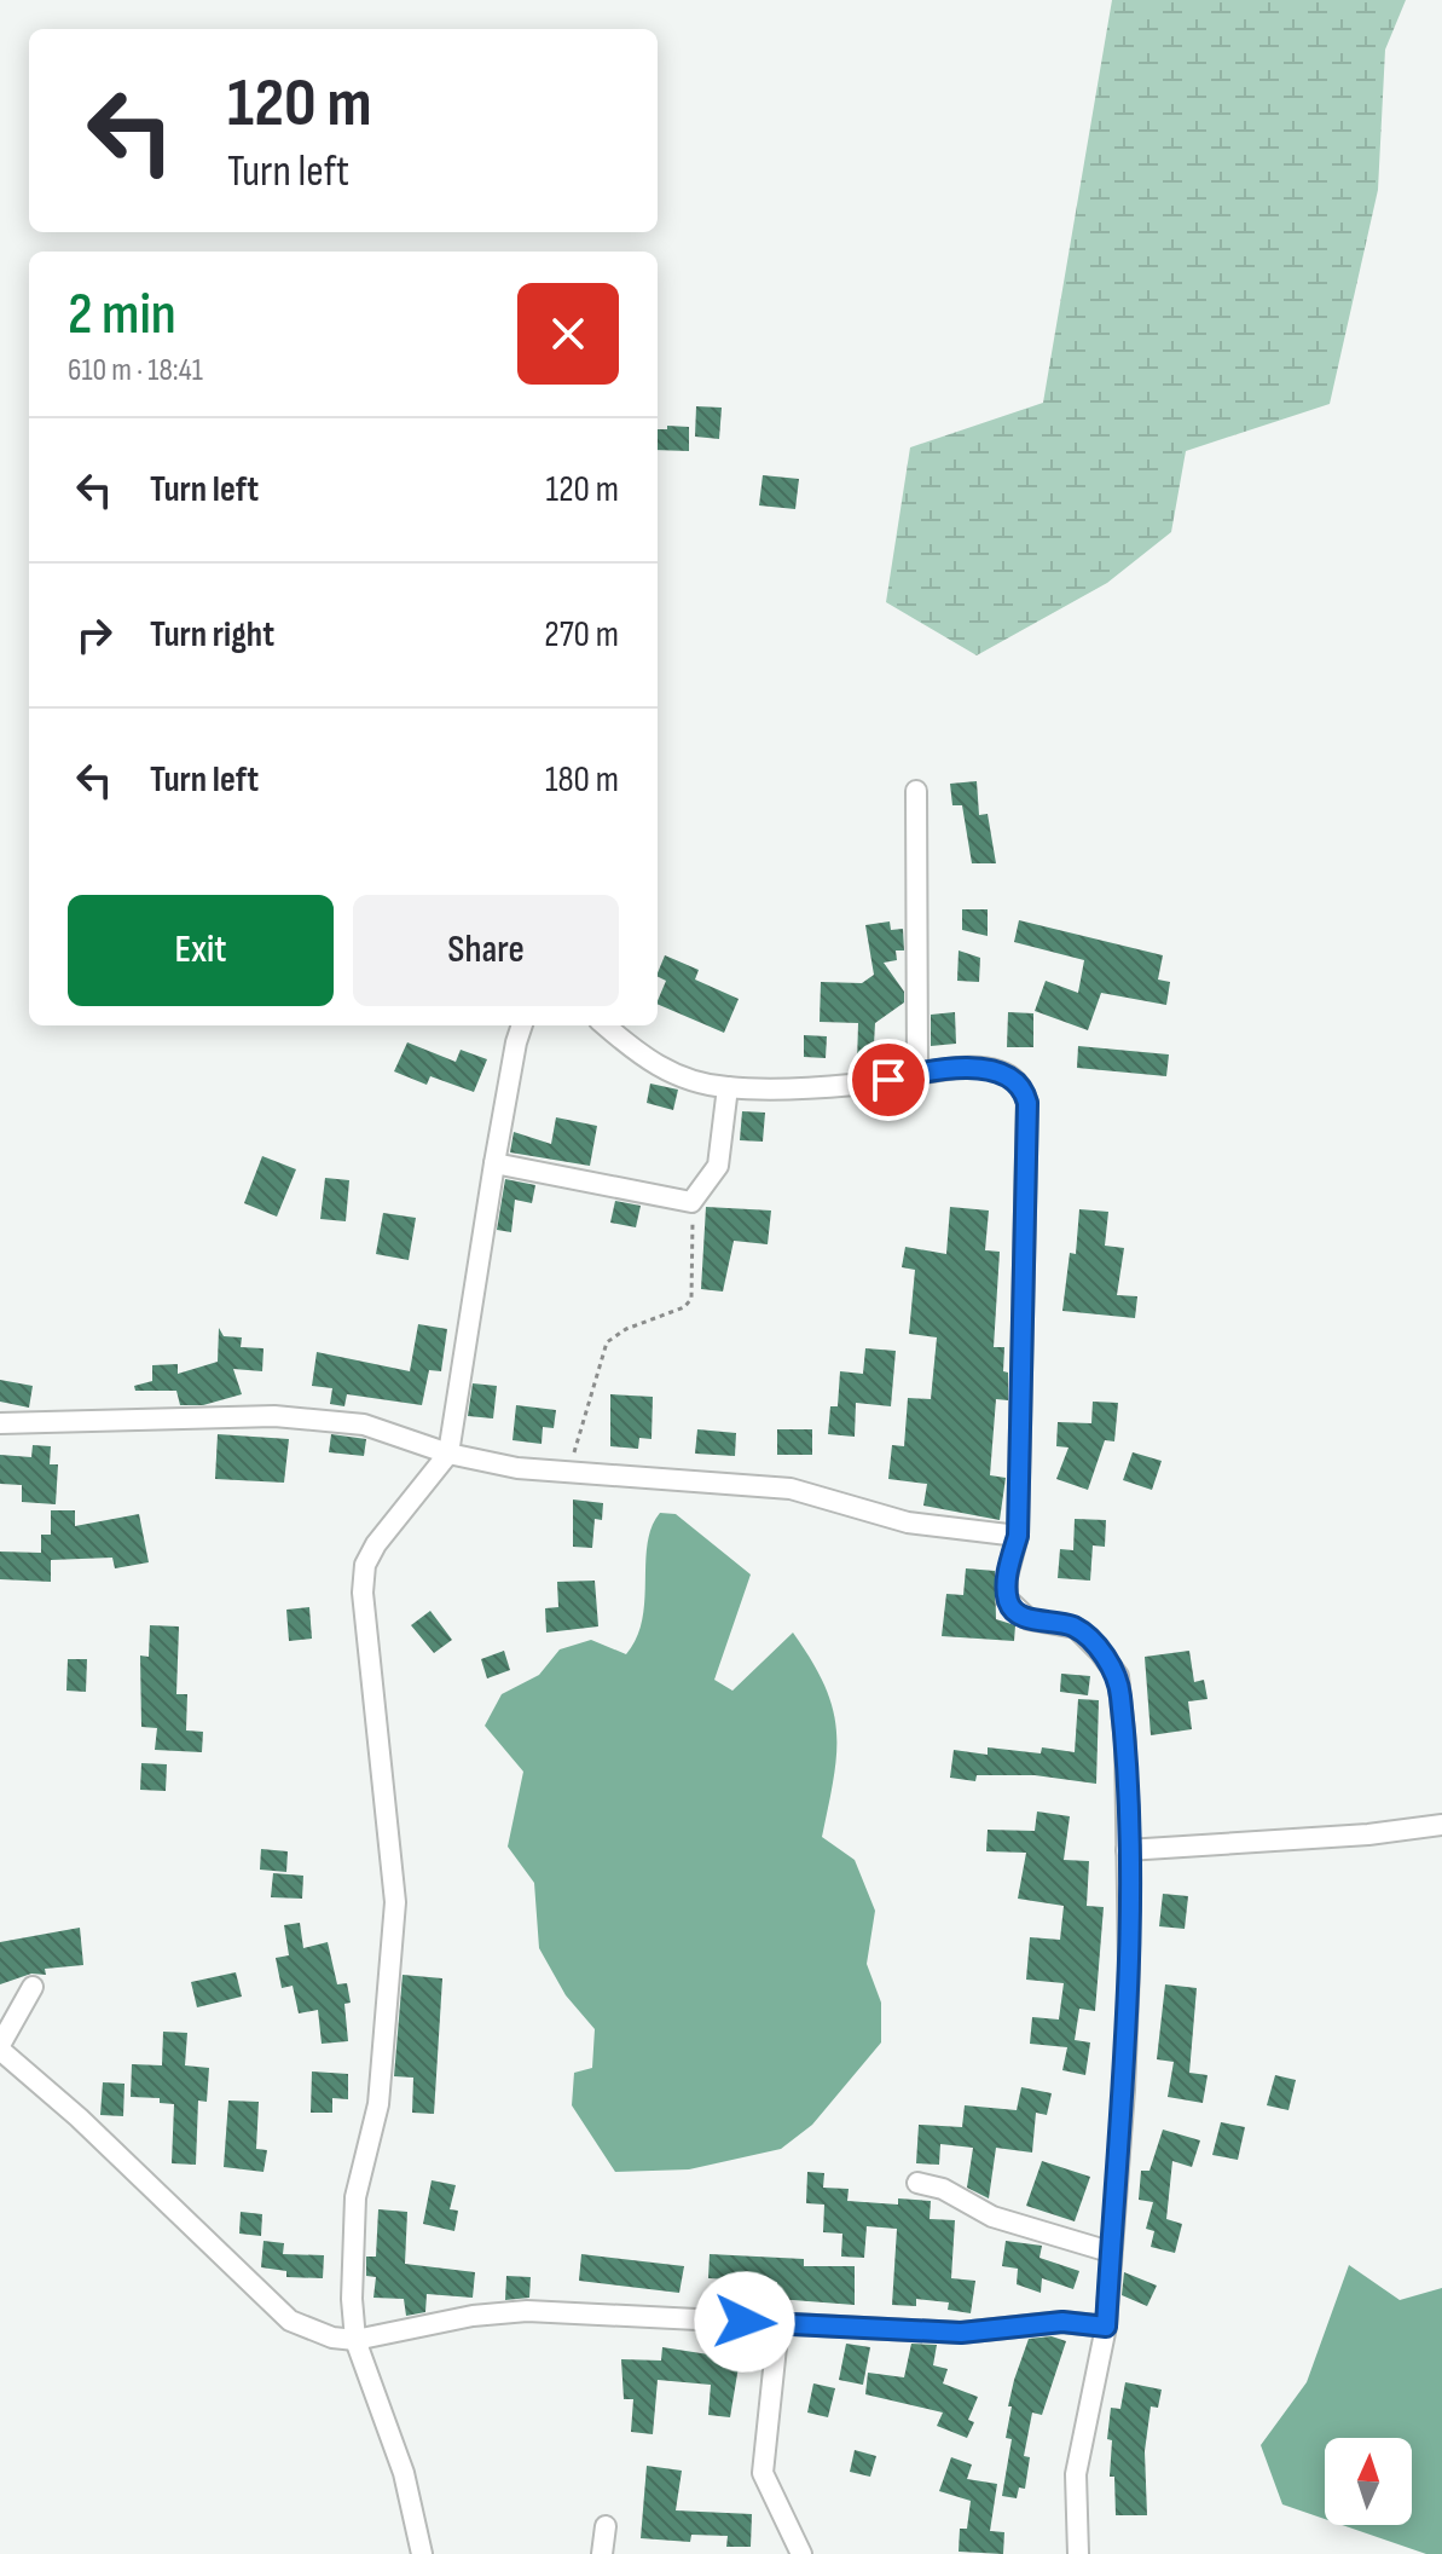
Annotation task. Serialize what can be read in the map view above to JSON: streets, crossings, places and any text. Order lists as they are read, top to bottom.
{
  "north": "top",
  "page": {
    "turn": ["120 m", "Turn left"],
    "heading": ["2 min", "610 m · 18:41"],
    "list": [
      {
        "name": "Turn left",
        "value": "120 m"
      },
      {
        "name": "Turn right",
        "value": "270 m"
      },
      {
        "name": "Turn left",
        "value": "180 m"
      }
    ],
    "buttons": ["Exit", "Share"]
  }
}
